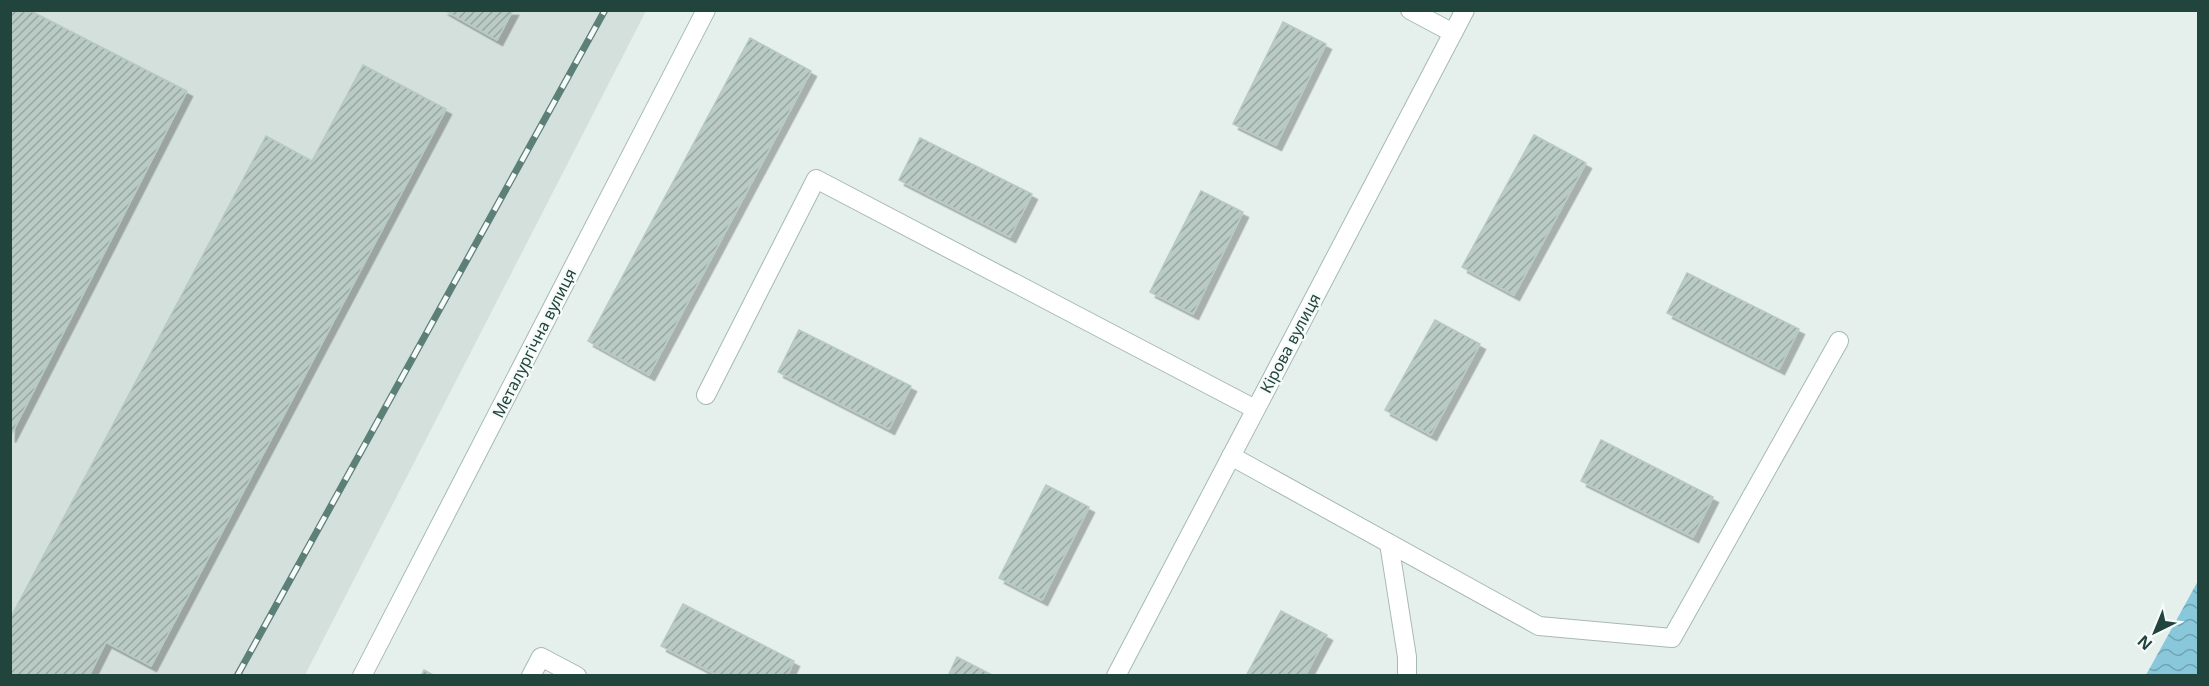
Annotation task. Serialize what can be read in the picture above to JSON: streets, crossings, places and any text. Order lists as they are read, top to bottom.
{
  "streets": {
    "street": ["Металургічна вулиця", "Кірова вулиця"]
  },
  "north": "bottom left"
}
